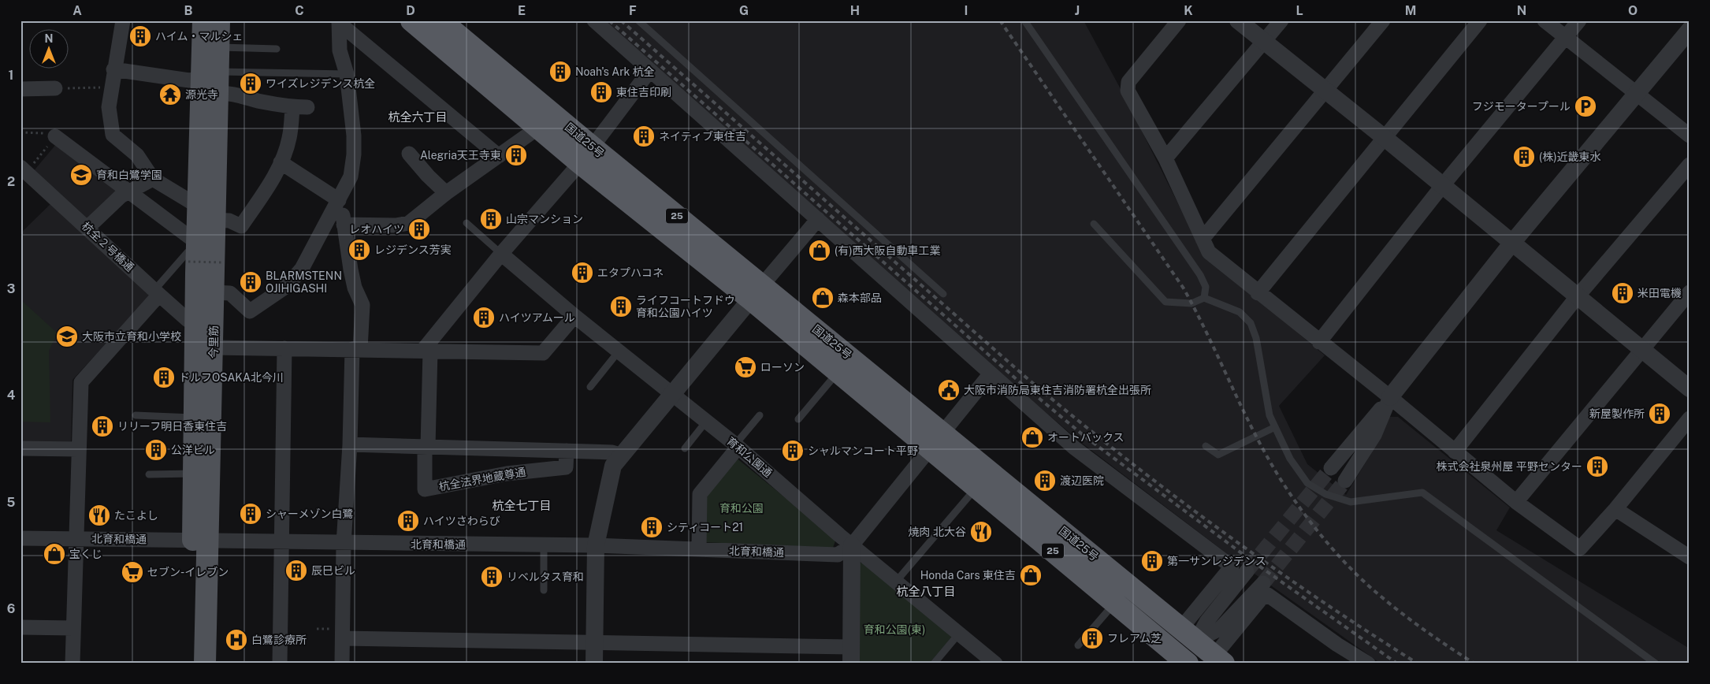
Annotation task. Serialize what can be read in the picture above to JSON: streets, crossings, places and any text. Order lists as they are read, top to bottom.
{
  "streets": {
    "highway": ["国道25号", "25"],
    "main road": ["今里筋"],
    "street": [
      "杭全２号橋通",
      "育和公園通",
      "杭全法界地蔵尊通",
      "北育和橋通"
    ]
  },
  "crossings": [
    ["杭全２号橋通", "今里筋"],
    ["今里筋", "北育和橋通"],
    ["育和公園通", "北育和橋通"]
  ],
  "districts": ["杭全六丁目", "杭全七丁目", "杭全八丁目"],
  "parks": ["育和公園", "育和公園(東)"],
  "places": {
    "building": [
      "ハイム・マルシェ",
      "Noah's Ark 杭全",
      "ワイズレジデンス杭全",
      "東住吉印刷",
      "ネイティブ東住吉",
      "Alegria天王寺東",
      "(株)近畿東水",
      "山宗マンション",
      "レオハイツ",
      "レジデンス芳実",
      "エタプハコネ",
      "BLARMSTENN OJIHIGASHI",
      "米田電機",
      "ライフコートフドウ 育和公園ハイツ",
      "ハイツアムール",
      "ドルフOSAKA北今川",
      "新屋製作所",
      "リリーフ明日香東住吉",
      "公洋ビル",
      "シャルマンコート平野",
      "株式会社泉州屋 平野センター",
      "渡辺医院",
      "シャーメゾン白鷺",
      "ハイツさわらび",
      "シティコート21",
      "第一サンレジデンス",
      "辰巳ビル",
      "リベルタス育和",
      "フレアム芝"
    ],
    "temple": ["源光寺"],
    "parking": ["フジモータープール"],
    "school or university": ["育和白鷺学園", "大阪市立育和小学校"],
    "shop": [
      "(有)西大阪自動車工業",
      "森本部品",
      "オートバックス",
      "宝くじ",
      "Honda Cars 東住吉"
    ],
    "supermarket": ["ローソン", "セブン-イレブン"],
    "public building": ["大阪市消防局東住吉消防署杭全出張所"],
    "restaurant": ["たこよし", "焼肉 北大谷"],
    "hospital": ["白鷺診療所"]
  },
  "north": "top",
  "grid": {
    "columns": [
      "A",
      "B",
      "C",
      "D",
      "E",
      "F",
      "G",
      "H",
      "I",
      "J",
      "K",
      "L",
      "M",
      "N",
      "O"
    ],
    "rows": [
      "1",
      "2",
      "3",
      "4",
      "5",
      "6"
    ]
  }
}
